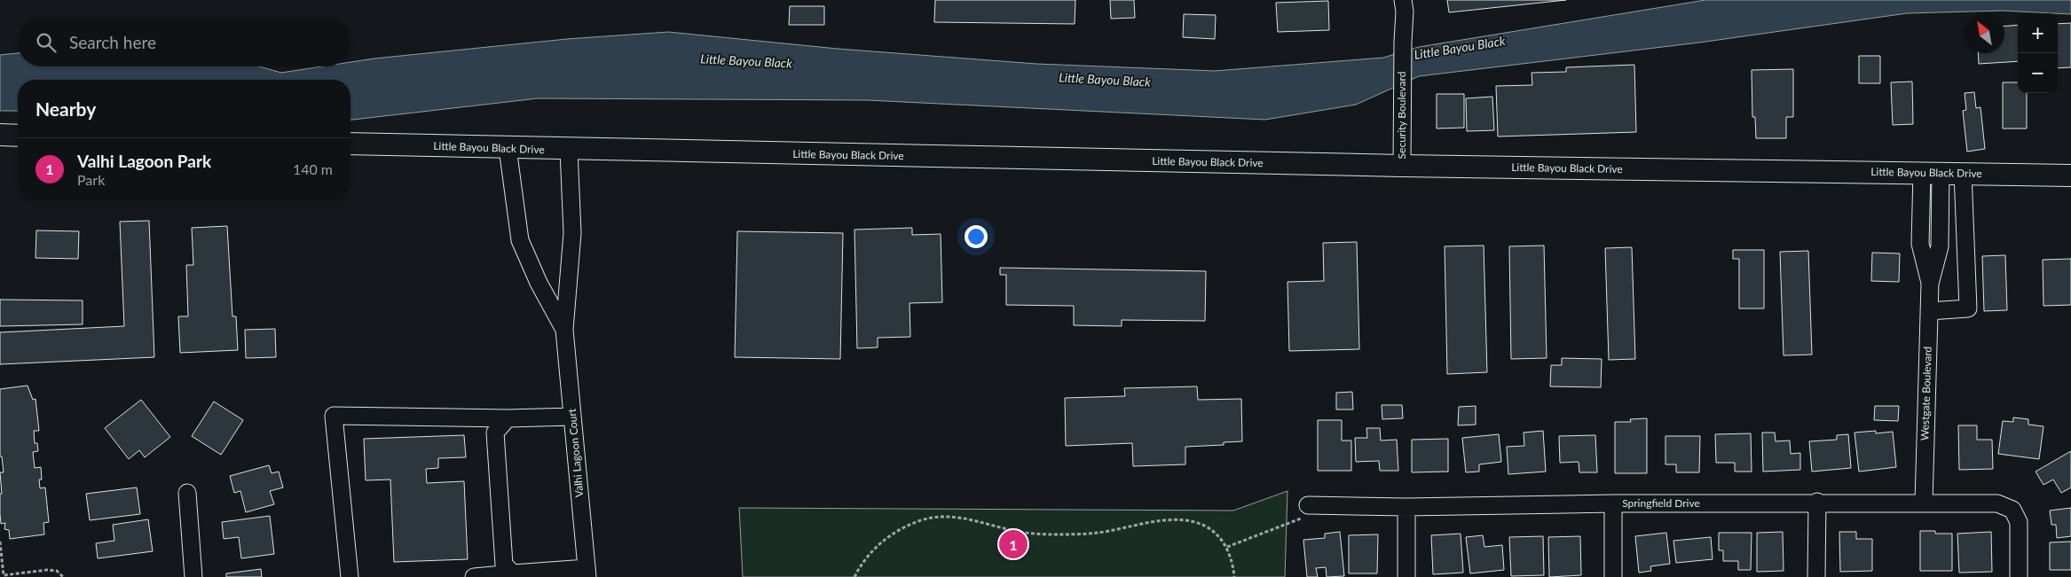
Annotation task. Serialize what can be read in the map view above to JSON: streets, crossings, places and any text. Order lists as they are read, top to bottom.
{
  "streets": {
    "main road": ["Little Bayou Black Drive"],
    "street": [
      "Security Boulevard",
      "Westgate Boulevard",
      "Valhi Lagoon Court",
      "Springfield Drive"
    ]
  },
  "crossings": [
    ["Security Boulevard", "Little Bayou Black Drive"],
    ["Little Bayou Black Drive", "Westgate Boulevard"],
    ["Little Bayou Black Drive", "Valhi Lagoon Court"],
    ["Westgate Boulevard", "Springfield Drive"]
  ],
  "water": ["Little Bayou Black"],
  "north": "top left",
  "page": {
    "map_buttons": ["+", "−"],
    "search": "Search here",
    "heading": "Nearby",
    "list": [
      {
        "mark": "1",
        "name": "Valhi Lagoon Park",
        "note": "Park",
        "value": "140 m"
      }
    ],
    "pins": "1"
  }
}
